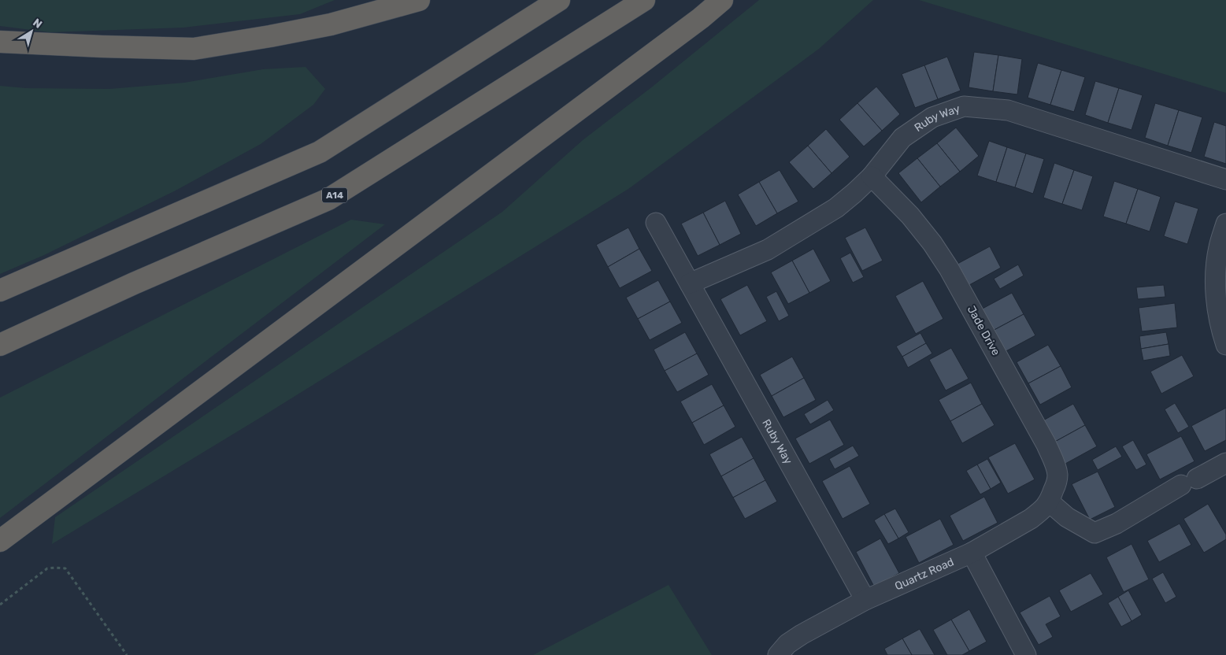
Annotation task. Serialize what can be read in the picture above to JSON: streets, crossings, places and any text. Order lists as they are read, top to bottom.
{
  "streets": {
    "highway": ["A14"],
    "street": ["Ruby Way", "Jade Drive", "Quartz Road"]
  },
  "crossings": [
    ["Ruby Way", "Jade Drive"],
    ["Ruby Way", "Quartz Road"],
    ["Jade Drive", "Quartz Road"]
  ],
  "north": "top right"
}
